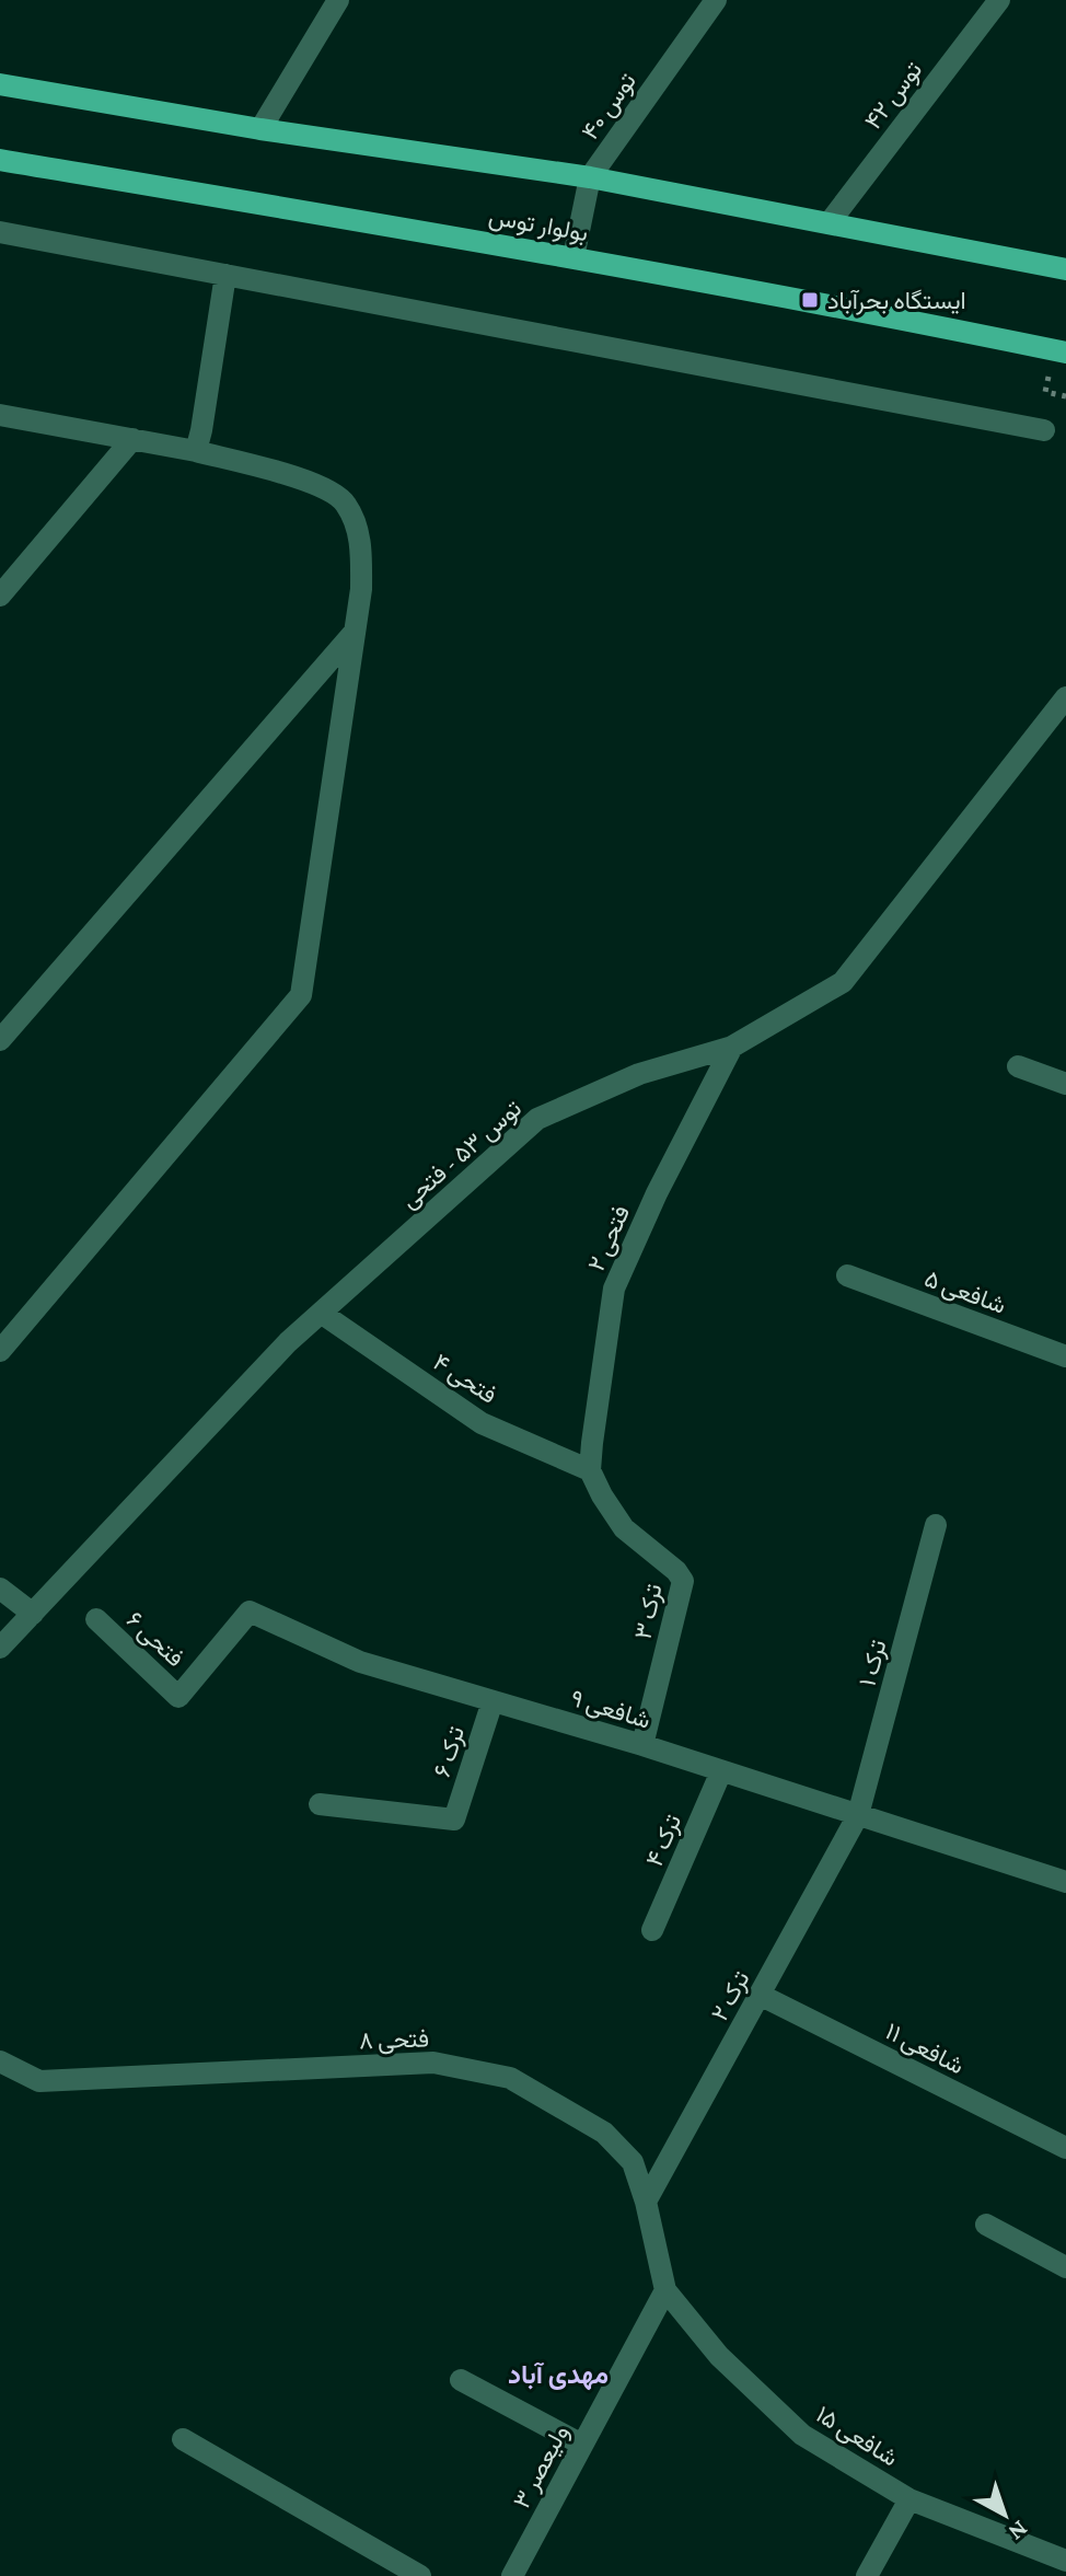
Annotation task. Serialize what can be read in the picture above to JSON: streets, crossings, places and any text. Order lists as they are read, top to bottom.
{
  "streets": {
    "main road": ["بولوار توس"],
    "street": [
      "توس ۴۲",
      "توس ۴۰",
      "توس ۵۳ - فتحی",
      "فتحی ۲",
      "شافعی ۵",
      "فتحی ۴",
      "ترک ۳",
      "فتحی ۶",
      "ترک ۱",
      "شافعی ۹",
      "ترک ۶",
      "ترک ۴",
      "ترک ۲",
      "فتحی ۸",
      "شافعی ۱۱",
      "شافعی ۱۵",
      "ولیعصر ۳"
    ]
  },
  "crossings": [
    ["توس ۴۰", "بولوار توس"],
    ["توس ۵۳ - فتحی", "فتحی ۲"],
    ["توس ۵۳ - فتحی", "فتحی ۴"],
    ["فتحی ۲", "فتحی ۴"],
    ["فتحی ۲", "ترک ۳"],
    ["فتحی ۴", "ترک ۳"],
    ["ترک ۳", "شافعی ۹"],
    ["فتحی ۶", "شافعی ۹"],
    ["ترک ۱", "شافعی ۹"],
    ["ترک ۱", "ترک ۲"],
    ["شافعی ۹", "ترک ۶"],
    ["شافعی ۹", "ترک ۴"],
    ["شافعی ۹", "ترک ۲"],
    ["ترک ۲", "فتحی ۸"],
    ["ترک ۲", "شافعی ۱۱"],
    ["فتحی ۸", "شافعی ۱۵"],
    ["فتحی ۸", "ولیعصر ۳"],
    ["شافعی ۱۵", "ولیعصر ۳"]
  ],
  "districts": ["مهدی آباد"],
  "places": {
    "transit": ["ایستگاه بحرآباد"]
  },
  "north": "bottom right"
}
